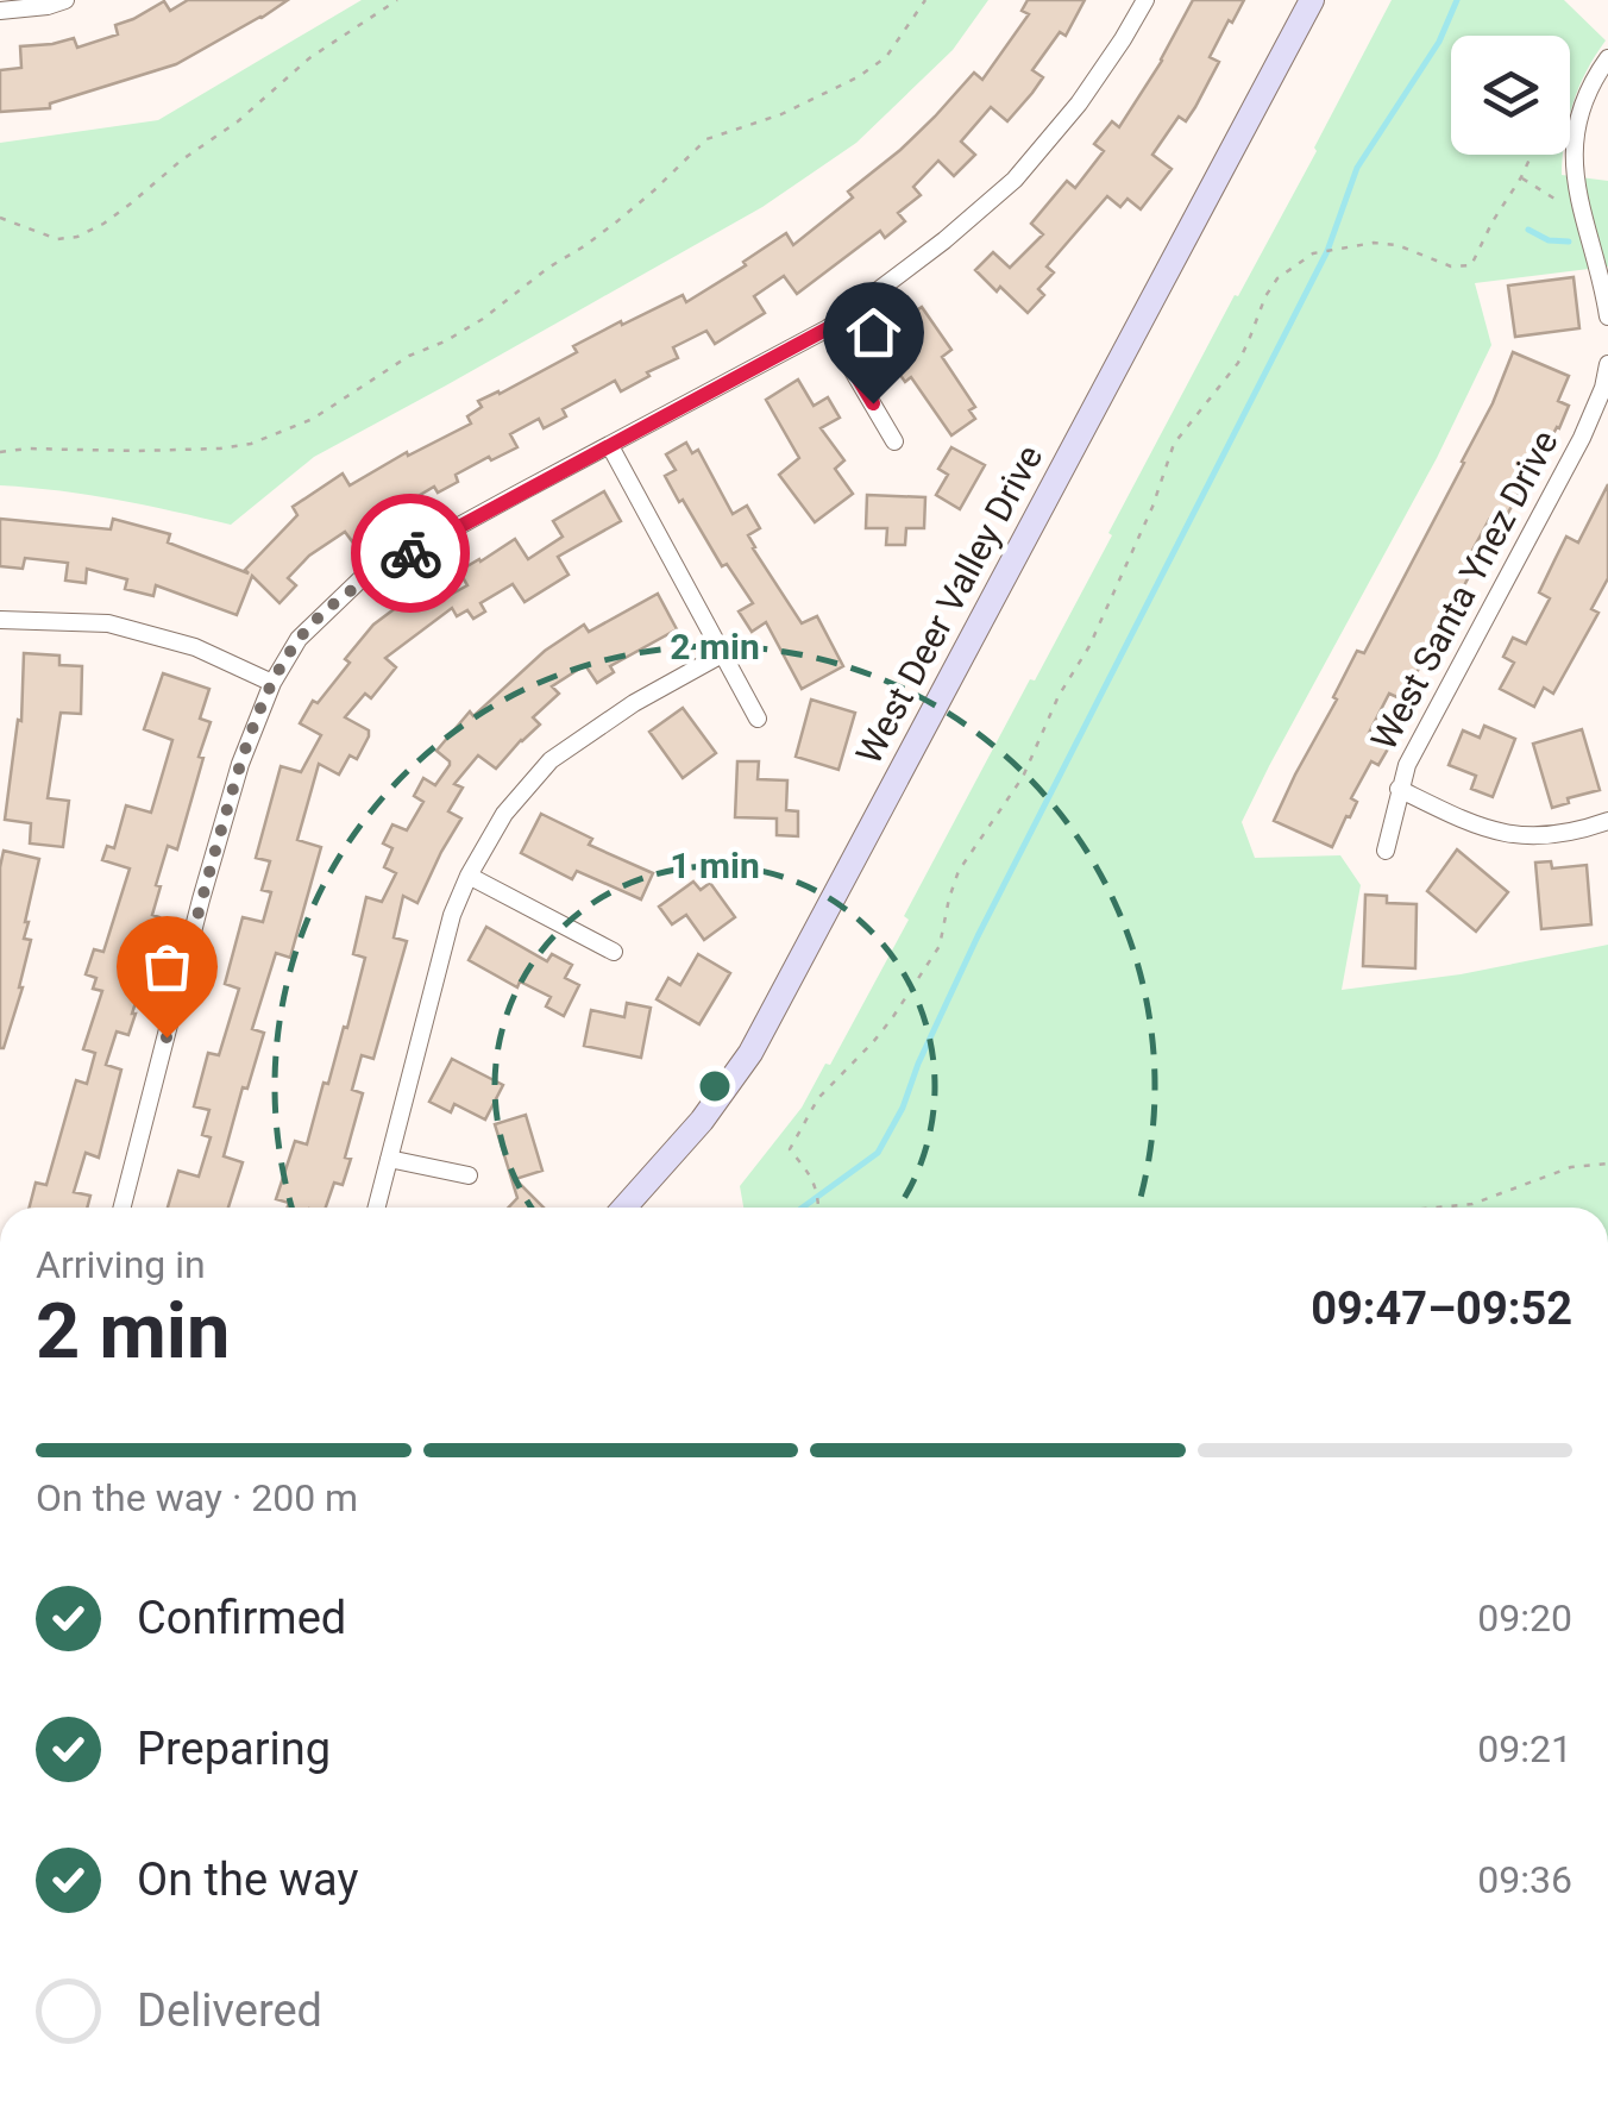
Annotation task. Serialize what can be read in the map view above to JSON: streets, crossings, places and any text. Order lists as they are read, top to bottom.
{
  "streets": {
    "street": ["West Santa Ynez Drive", "West Deer Valley Drive"]
  },
  "page": {
    "heading": ["2 min", "Arriving in", "09:47–09:52"],
    "bar": "On the way · 200 m",
    "list": [
      ["Confirmed", "09:20"],
      ["Preparing", "09:21"],
      ["On the way", "09:36"],
      "Delivered"
    ]
  },
  "rings": ["2 min", "1 min"]
}
